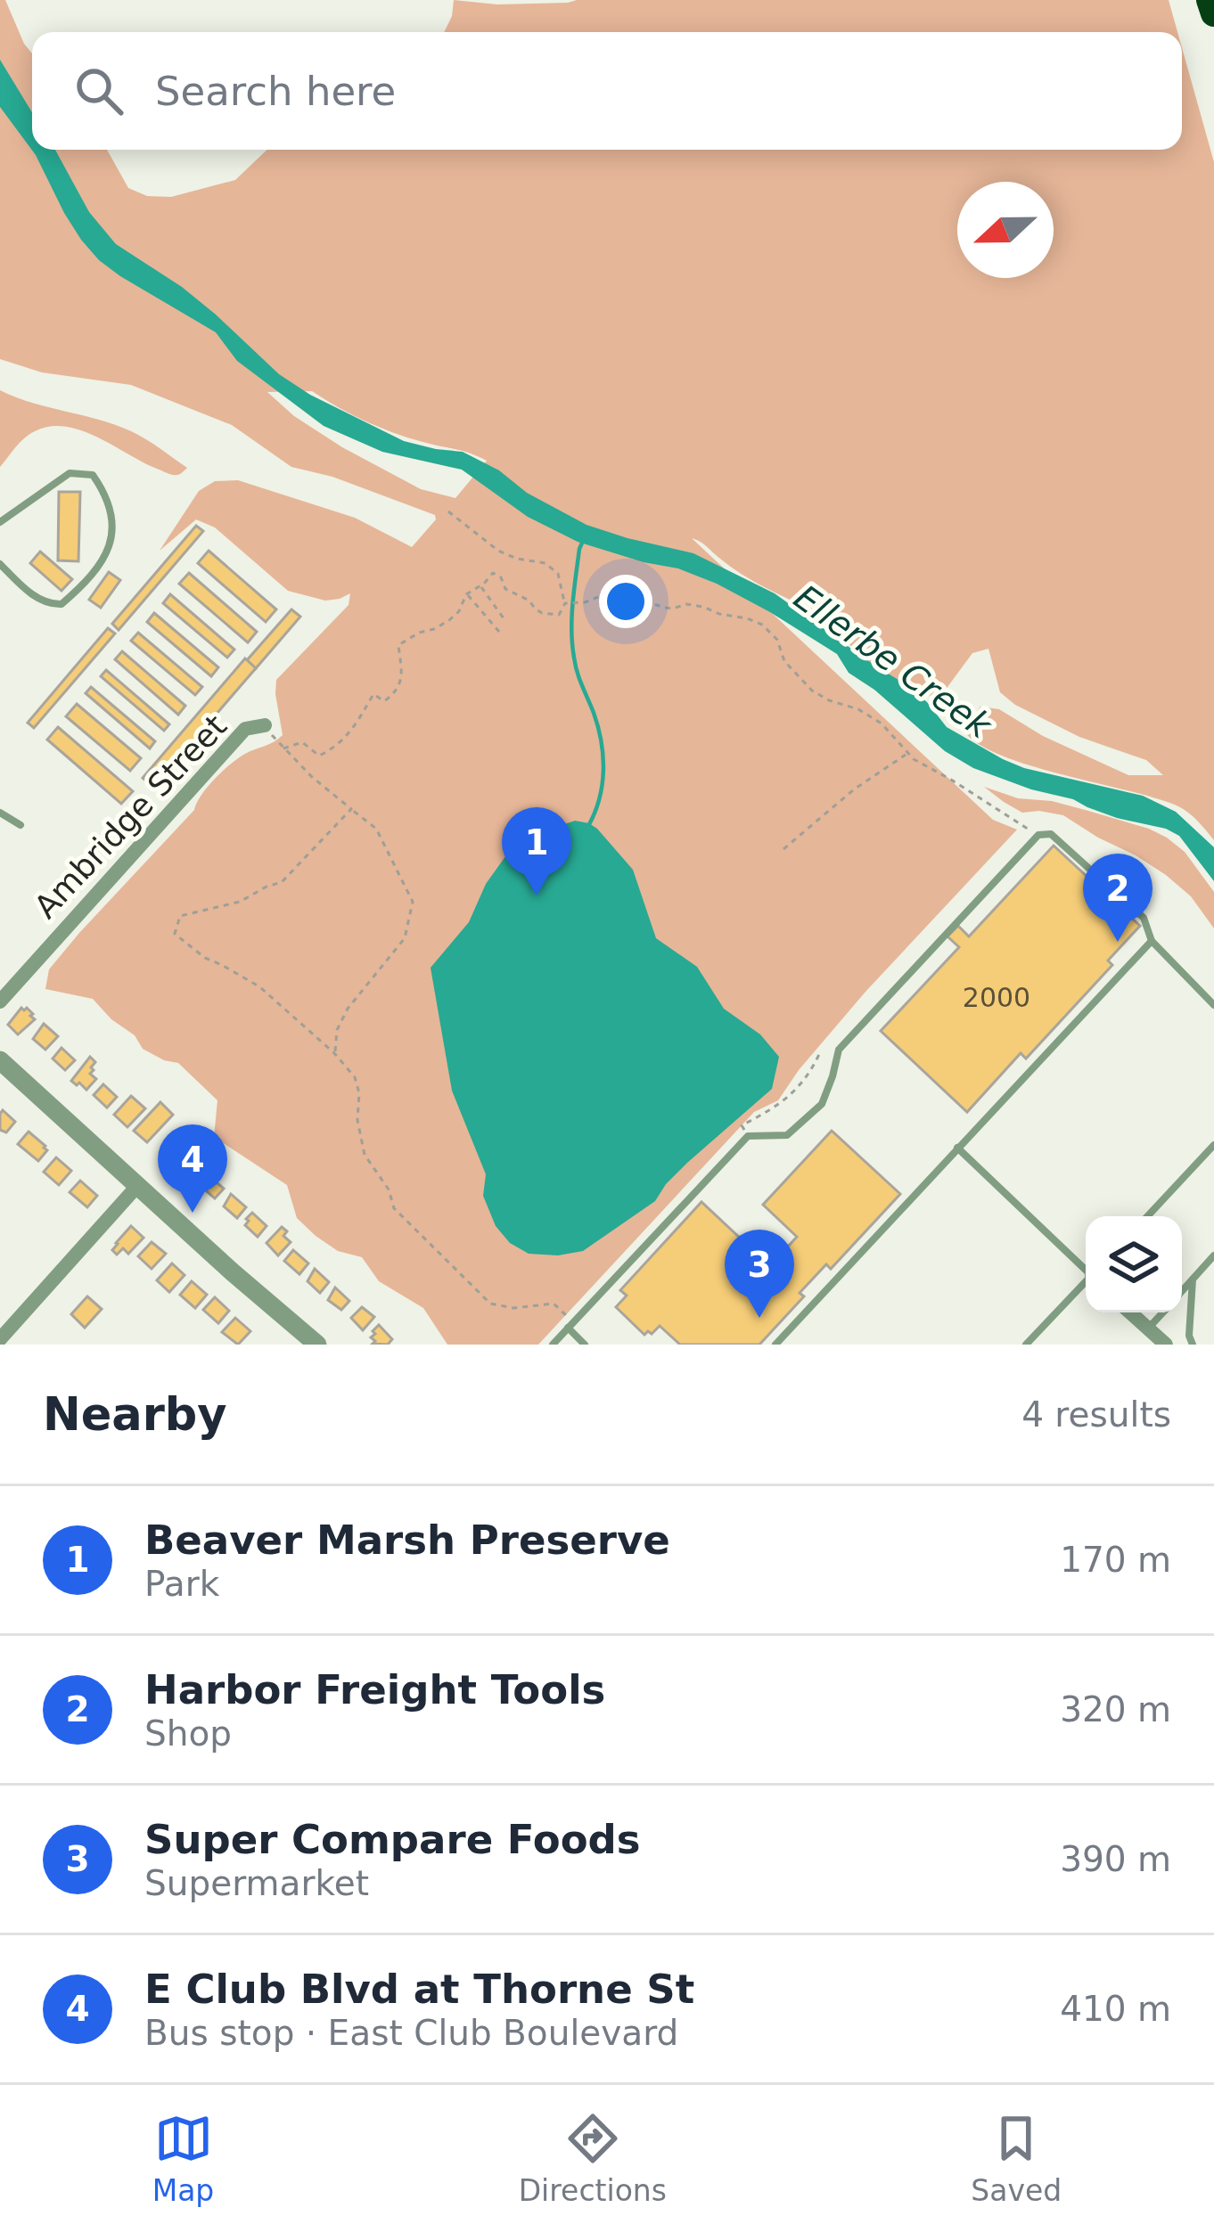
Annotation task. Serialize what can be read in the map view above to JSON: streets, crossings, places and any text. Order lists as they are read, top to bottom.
{
  "streets": {
    "street": ["Ambridge Street"]
  },
  "water": ["Ellerbe Creek"],
  "house_numbers": ["2000"],
  "north": "left",
  "page": {
    "search": "Search here",
    "pins": [
      "1",
      "2",
      "4",
      "3"
    ],
    "heading": ["Nearby", "4 results"],
    "list": [
      {
        "mark": "1",
        "name": "Beaver Marsh Preserve",
        "note": "Park",
        "value": "170 m"
      },
      {
        "mark": "2",
        "name": "Harbor Freight Tools",
        "note": "Shop",
        "value": "320 m"
      },
      {
        "mark": "3",
        "name": "Super Compare Foods",
        "note": "Supermarket",
        "value": "390 m"
      },
      {
        "mark": "4",
        "name": "E Club Blvd at Thorne St",
        "note": "Bus stop · East Club Boulevard",
        "value": "410 m"
      }
    ],
    "nav": ["Map", "Directions", "Saved"]
  }
}
